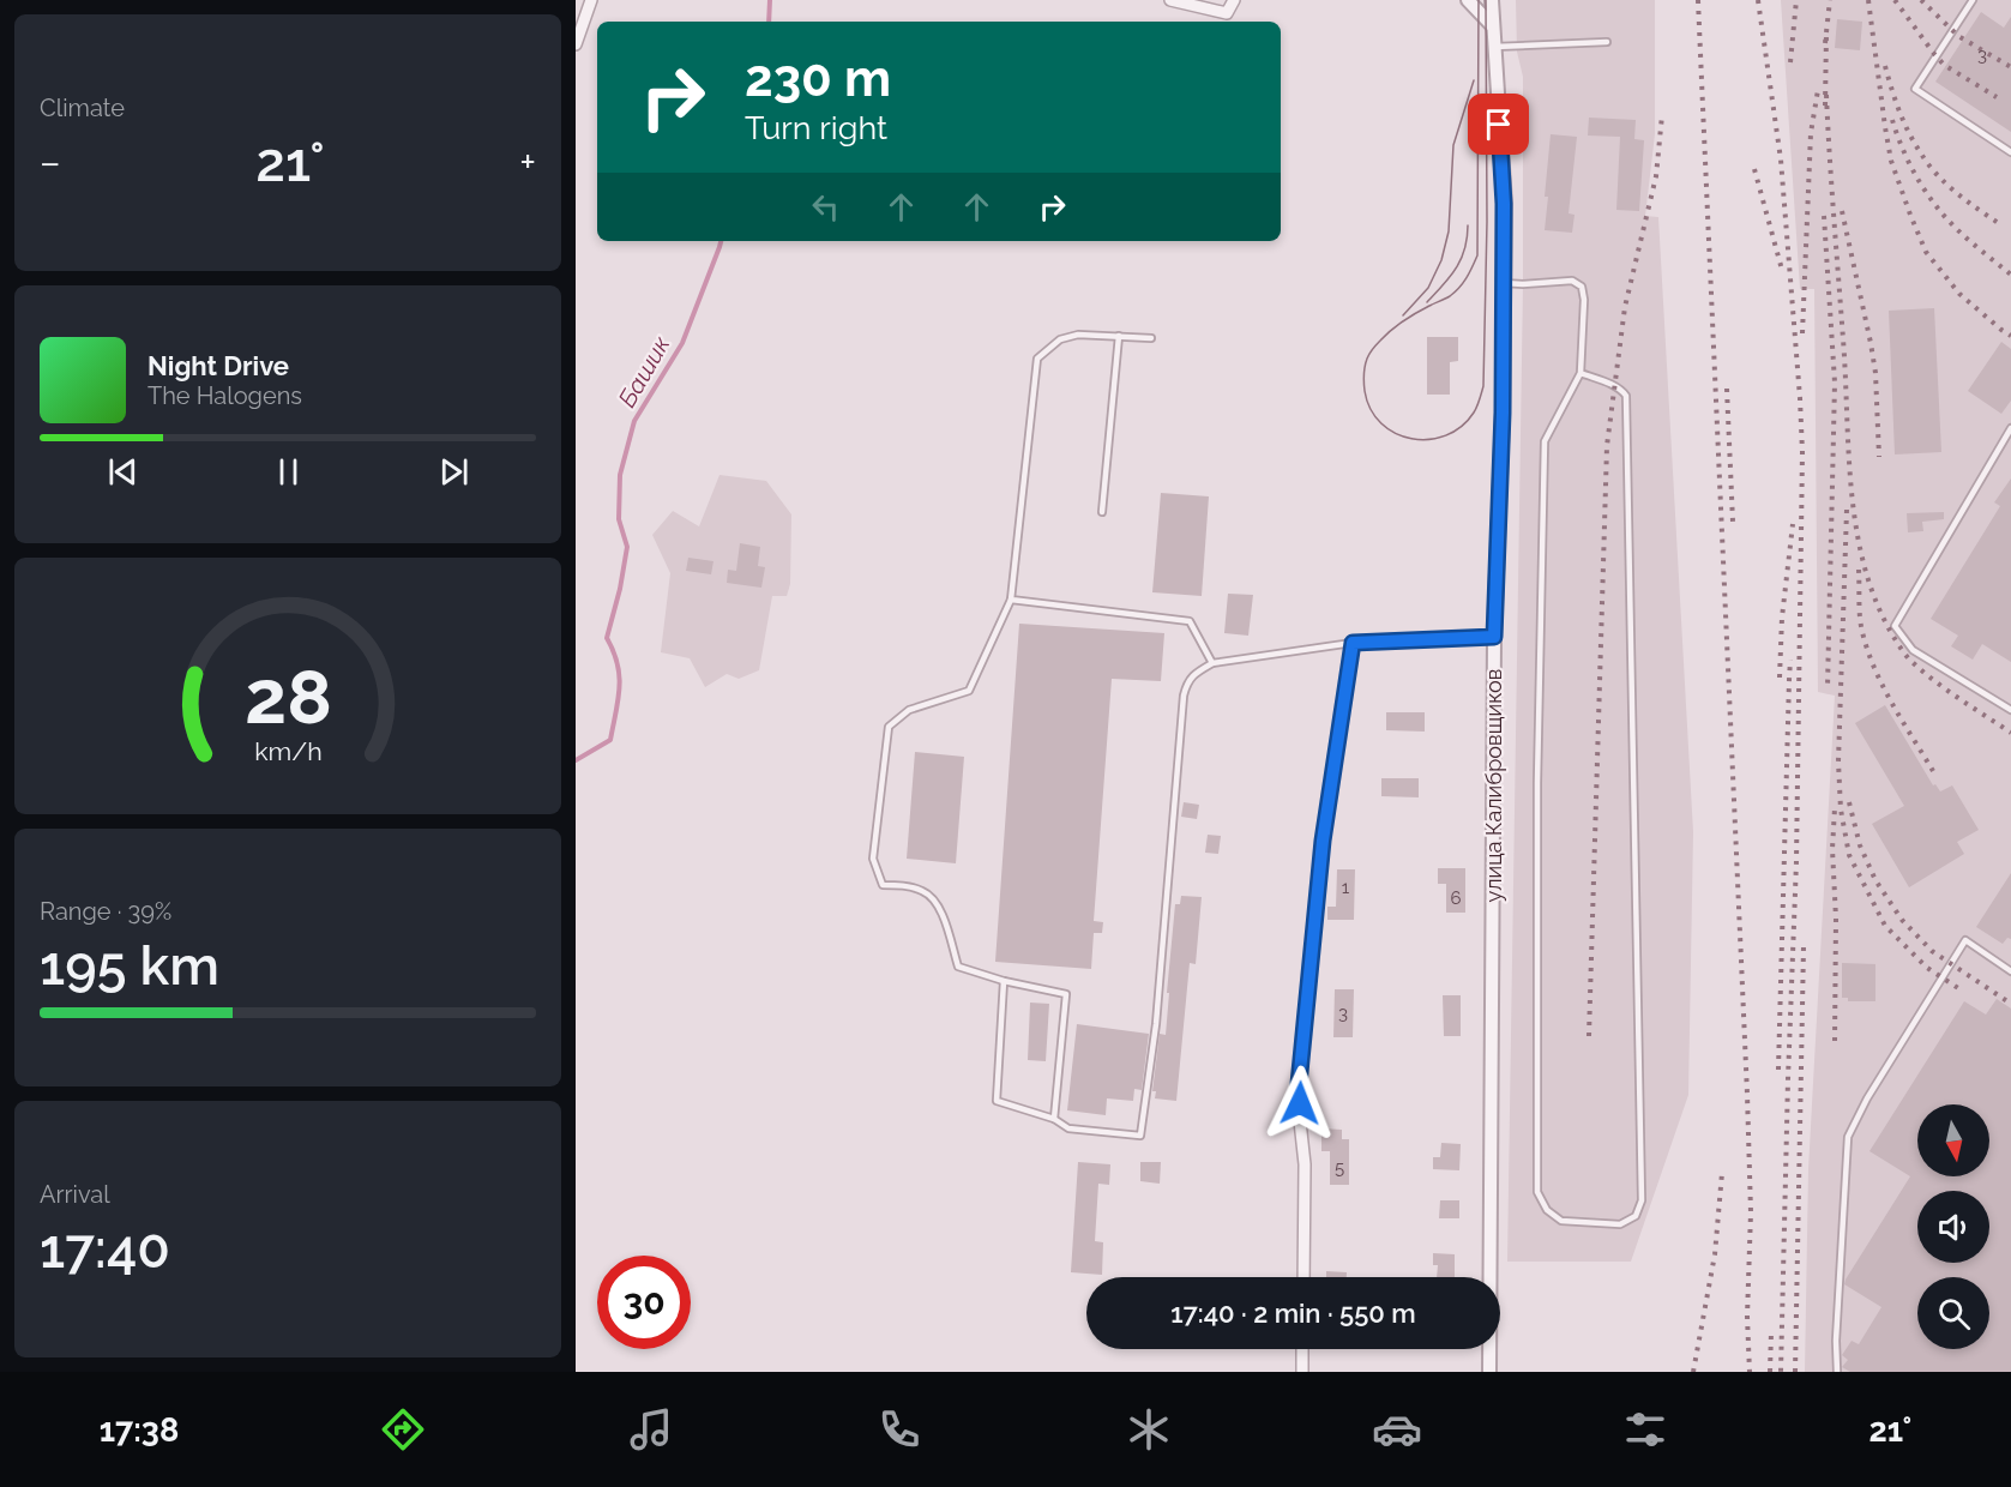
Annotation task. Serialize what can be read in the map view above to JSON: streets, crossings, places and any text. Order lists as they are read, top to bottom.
{
  "streets": {
    "street": ["улица Калибровщиков"]
  },
  "water": ["Башик"],
  "house_numbers": [
    "3",
    "1",
    "6",
    "3",
    "5"
  ],
  "north": "bottom",
  "page": {
    "tile": [
      "Climate",
      ["Range · 39%", "195 km"],
      ["Arrival", "17:40"]
    ],
    "turn": ["230 m", "Turn right"],
    "heat": ["−", "21°", "+"],
    "song": ["Night Drive", "The Halogens"],
    "limit": "30",
    "trip": "17:40 · 2 min · 550 m",
    "tabs": ["17:38", "21°"],
    "gauge": ["28", "km/h"]
  }
}
